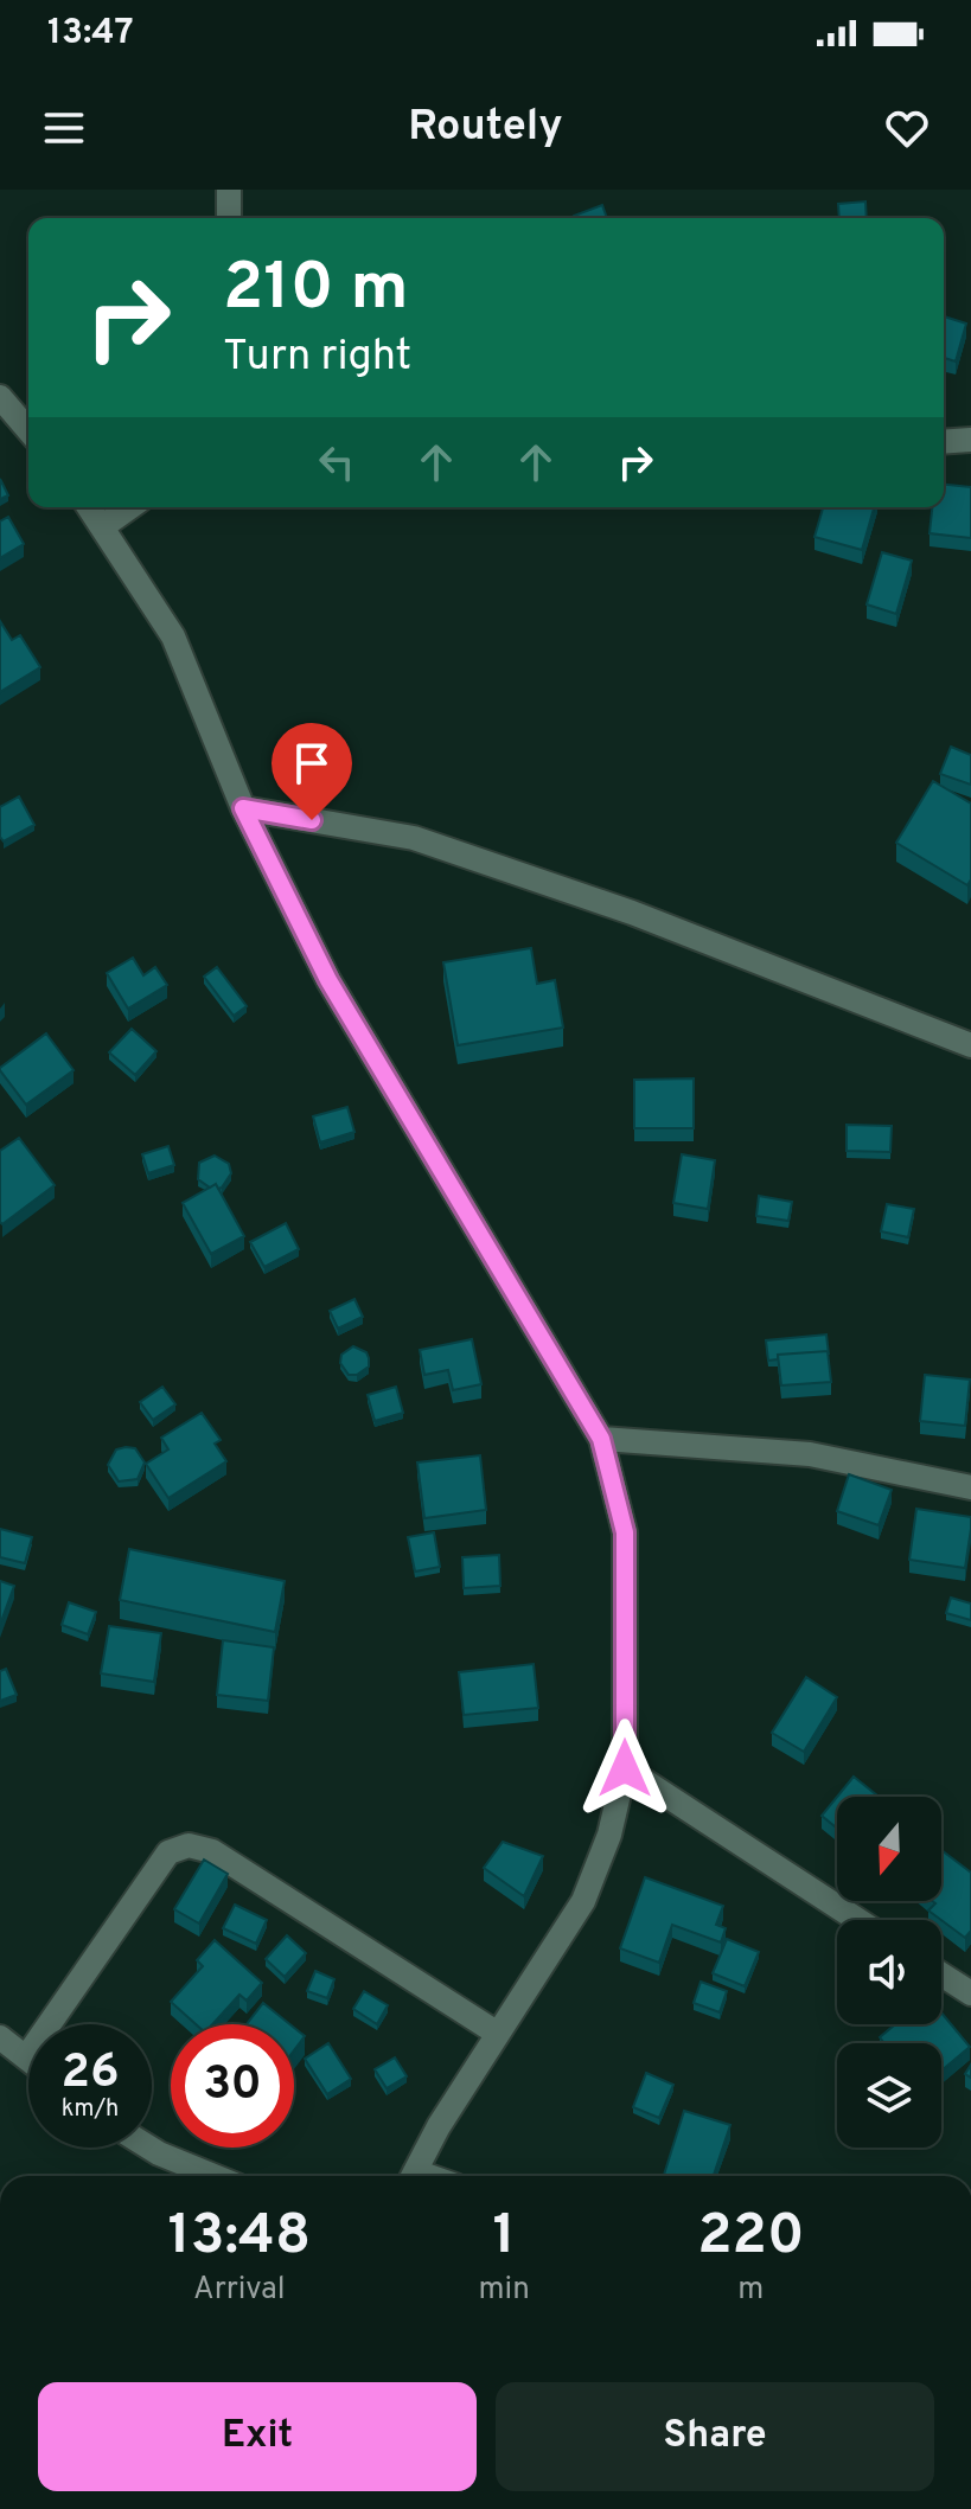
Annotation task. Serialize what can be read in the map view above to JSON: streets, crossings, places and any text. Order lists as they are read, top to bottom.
{
  "north": "bottom",
  "page": {
    "status": "13:47",
    "header": "Routely",
    "turn": ["210 m", "Turn right"],
    "speed": "26 km/h",
    "limit": "30",
    "eta": [
      "13:48",
      "Arrival",
      "1",
      "min",
      "220",
      "m"
    ],
    "buttons": ["Exit", "Share"]
  }
}
